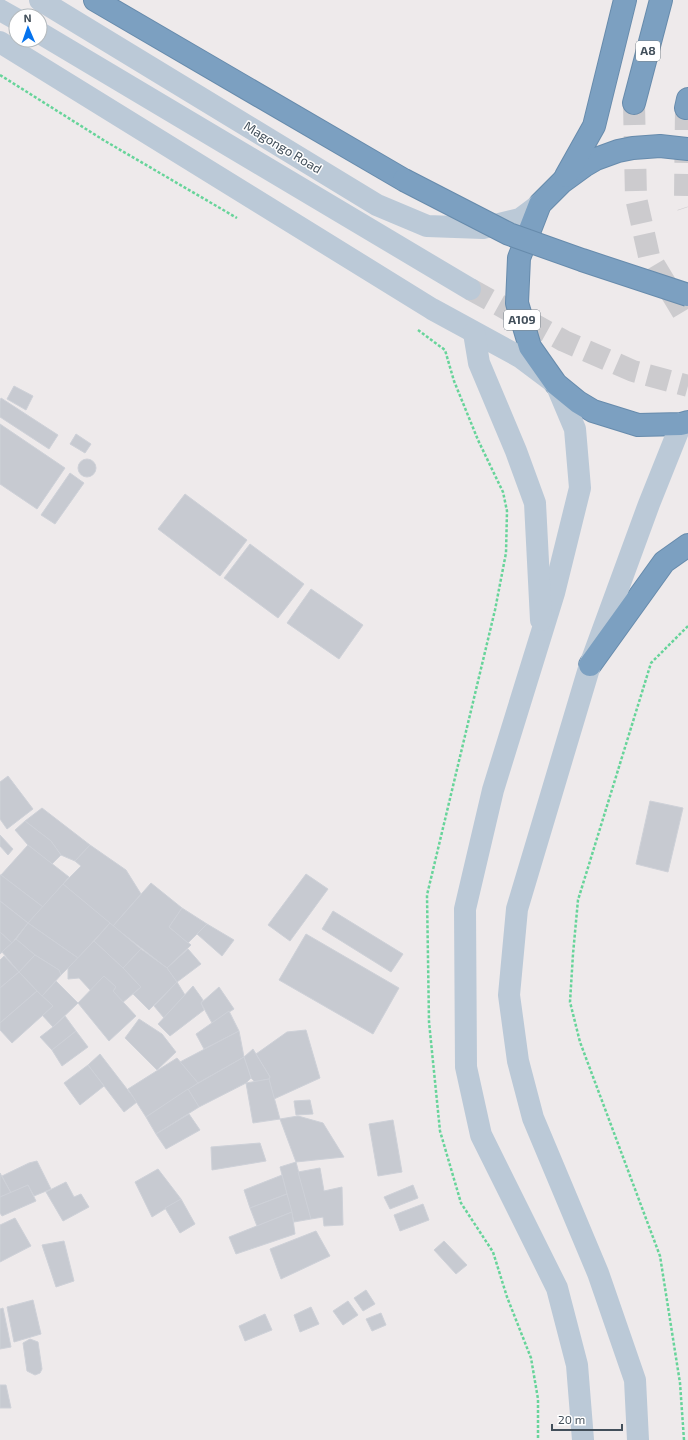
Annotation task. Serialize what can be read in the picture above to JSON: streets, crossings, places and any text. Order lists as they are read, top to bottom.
{
  "streets": {
    "highway": ["A8", "A109"],
    "main road": ["Magongo Road"]
  },
  "crossings": [
    ["Magongo Road", "A109"]
  ],
  "scale_bar": "20 m",
  "north": "top"
}
